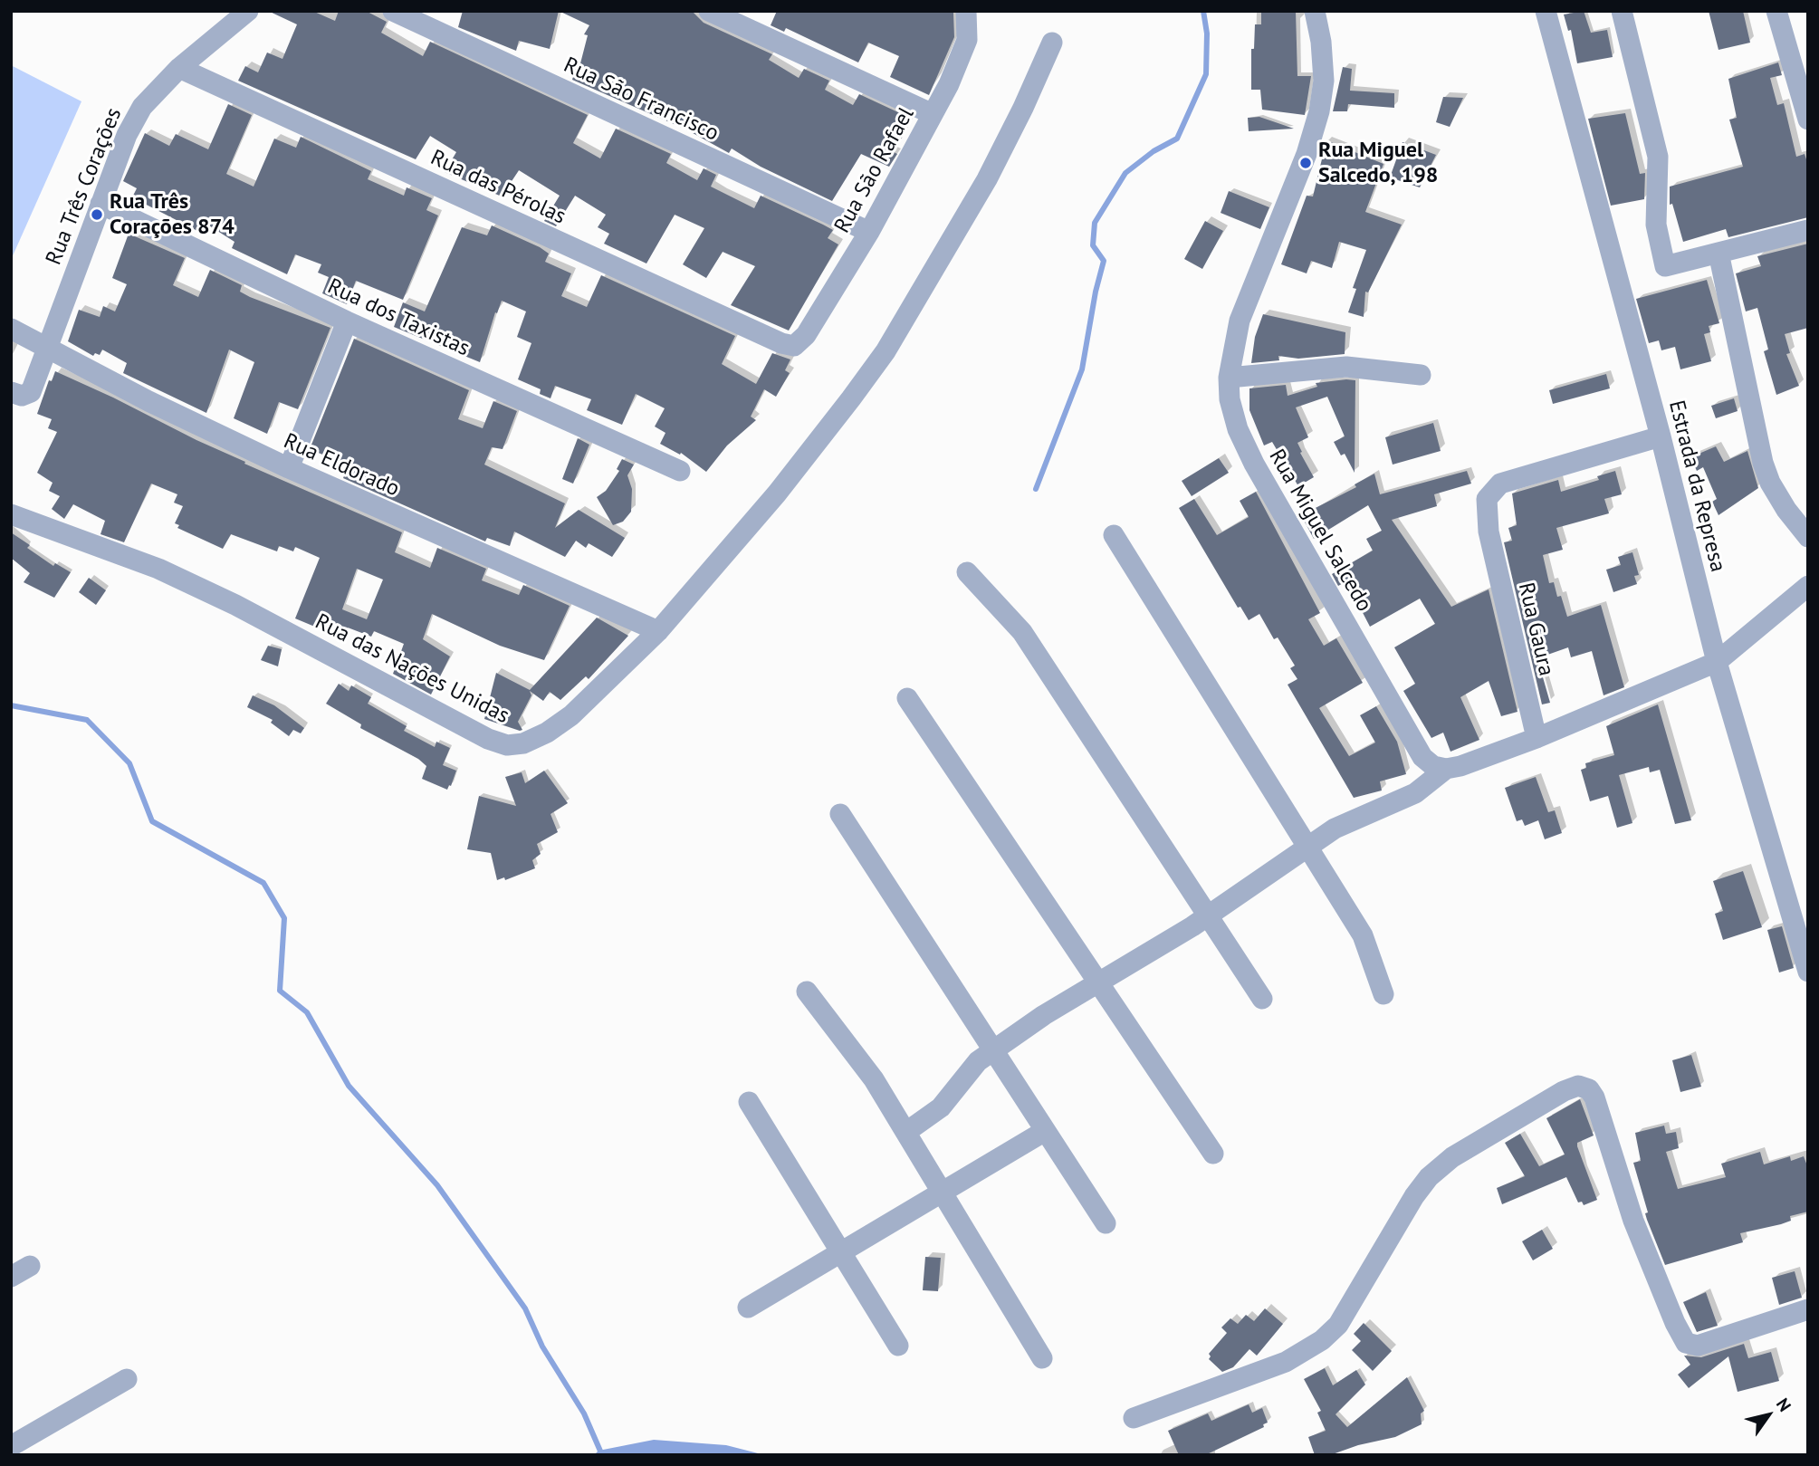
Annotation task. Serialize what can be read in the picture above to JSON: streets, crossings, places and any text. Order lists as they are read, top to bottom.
{
  "streets": {
    "street": [
      "Rua São Francisco",
      "Rua São Rafael",
      "Rua Três Corações",
      "Rua das Pérolas",
      "Rua dos Taxistas",
      "Rua Eldorado",
      "Estrada da Represa",
      "Rua Miguel Salcedo",
      "Rua Gaura",
      "Rua das Nações Unidas"
    ]
  },
  "crossings": [
    ["Rua São Francisco", "Rua São Rafael"],
    ["Rua São Rafael", "Rua das Pérolas"],
    ["Rua Três Corações", "Rua das Pérolas"],
    ["Rua Três Corações", "Rua dos Taxistas"],
    ["Rua Três Corações", "Rua Eldorado"],
    ["Rua Eldorado", "Rua das Nações Unidas"],
    ["Estrada da Represa", "Rua Gaura"]
  ],
  "places": ["Rua Miguel Salcedo, 198", "Rua Três Corações 874"],
  "north": "top right"
}
